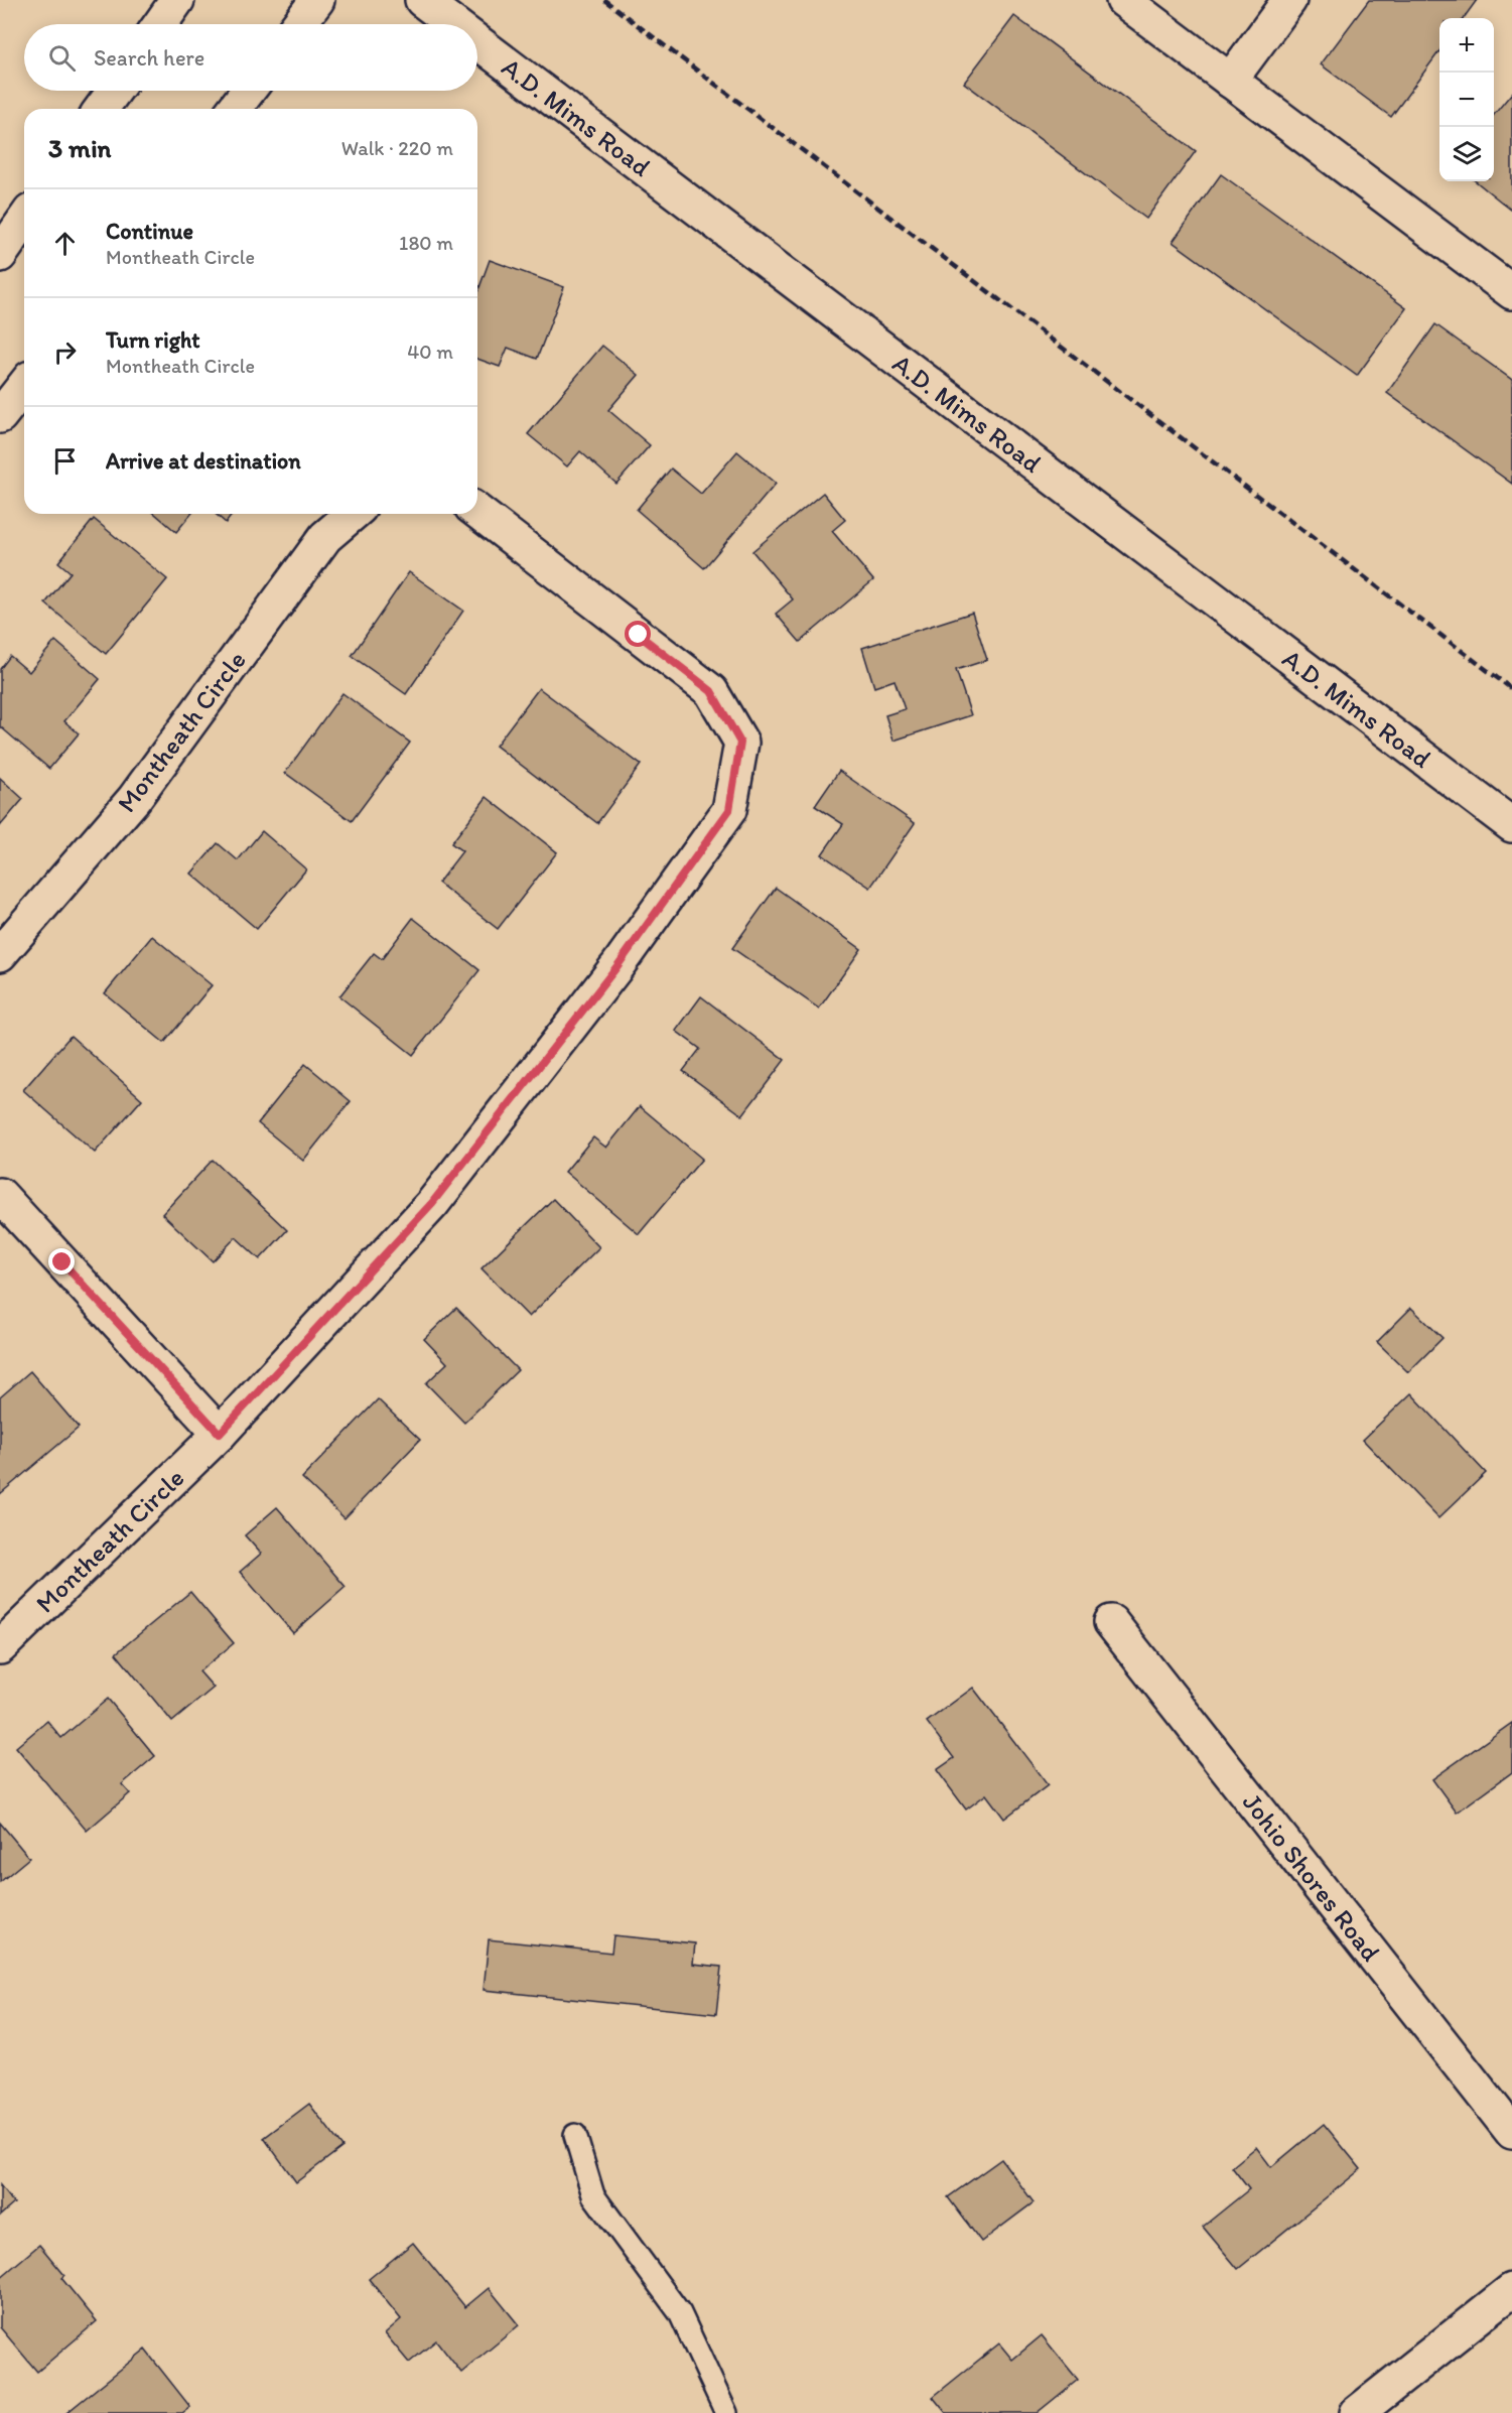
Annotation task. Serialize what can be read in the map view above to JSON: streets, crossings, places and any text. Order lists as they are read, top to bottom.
{
  "streets": {
    "street": ["A.D. Mims Road", "Montheath Circle", "Johio Shores Road"]
  },
  "page": {
    "map_buttons": ["+", "−"],
    "search": "Search here",
    "heading": ["3 min", "Walk · 220 m"],
    "list": [
      ["Continue", "Montheath Circle", "180 m"],
      ["Turn right", "Montheath Circle", "40 m"],
      "Arrive at destination"
    ]
  }
}
